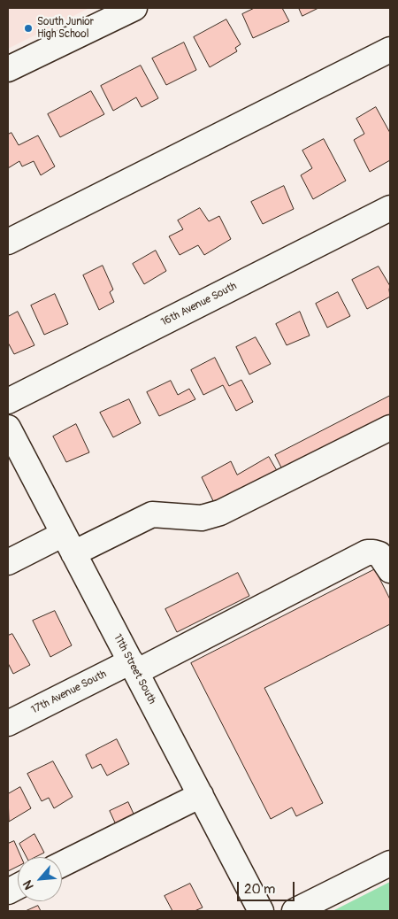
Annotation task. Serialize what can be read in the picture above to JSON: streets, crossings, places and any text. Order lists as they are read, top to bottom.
{
  "streets": {
    "street": ["16th Avenue South", "11th Street South", "17th Avenue South"]
  },
  "crossings": [
    ["11th Street South", "17th Avenue South"]
  ],
  "places": ["South Junior High School"],
  "scale_bar": "20 m",
  "north": "bottom left"
}
